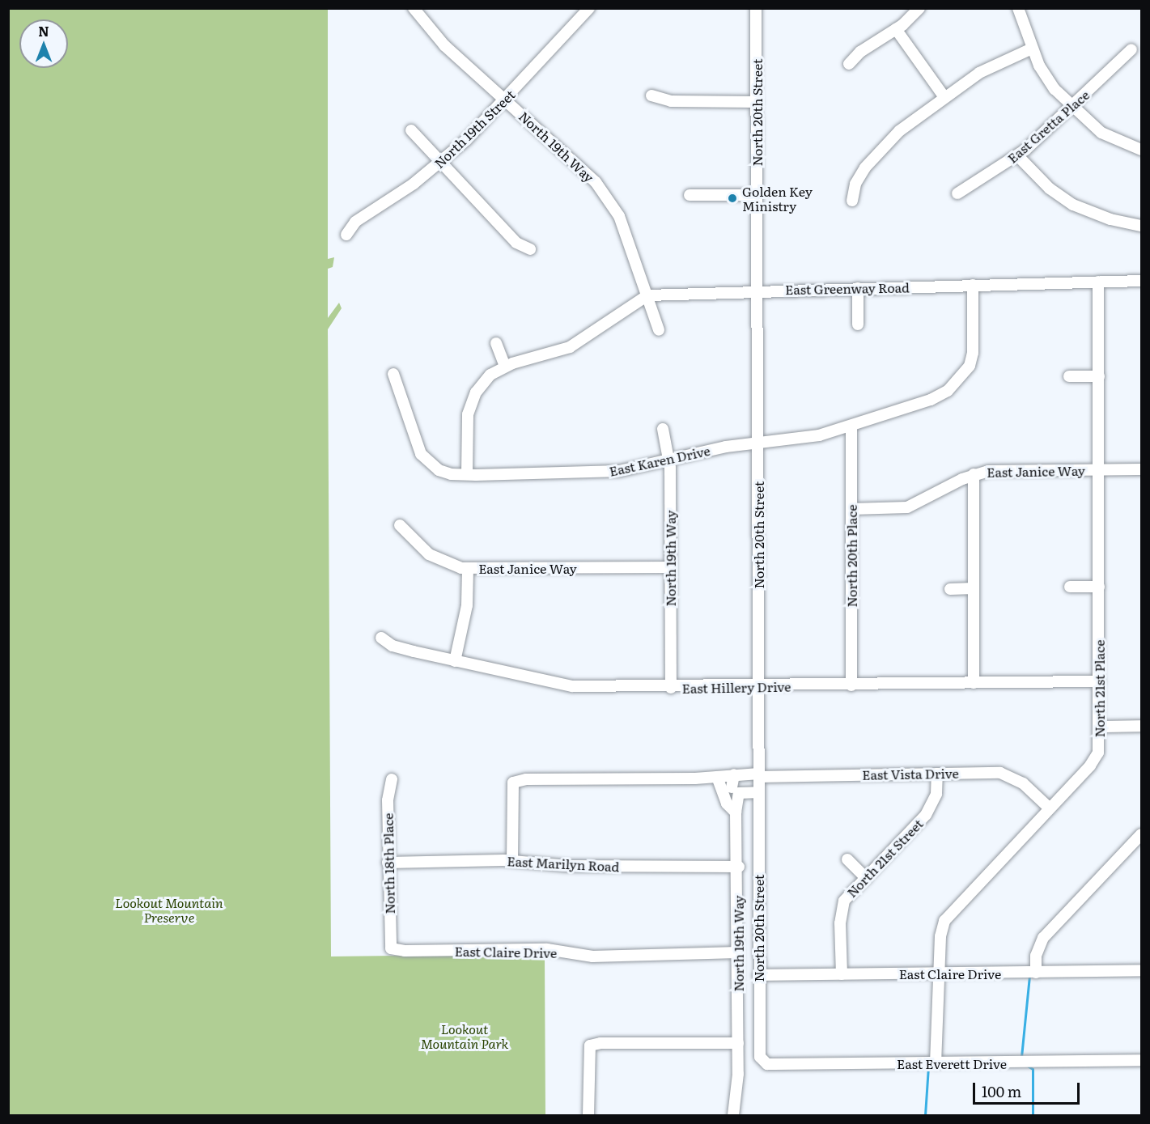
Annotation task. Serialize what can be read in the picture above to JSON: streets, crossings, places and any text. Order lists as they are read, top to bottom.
{
  "streets": {
    "street": [
      "North 20th Street",
      "East Gretta Place",
      "North 19th Street",
      "North 19th Way",
      "East Greenway Road",
      "East Karen Drive",
      "East Janice Way",
      "North 20th Place",
      "East Hillery Drive",
      "North 21st Place",
      "East Vista Drive",
      "North 21st Street",
      "North 18th Place",
      "East Marilyn Road",
      "East Claire Drive",
      "East Everett Drive"
    ]
  },
  "crossings": [
    ["North 20th Street", "East Greenway Road"],
    ["North 20th Street", "East Karen Drive"],
    ["North 20th Street", "East Hillery Drive"],
    ["North 20th Street", "East Vista Drive"],
    ["North 20th Street", "East Claire Drive"],
    ["North 20th Street", "East Everett Drive"],
    ["North 19th Street", "North 19th Way"],
    ["North 19th Way", "East Greenway Road"],
    ["North 19th Way", "East Karen Drive"],
    ["North 19th Way", "East Janice Way"],
    ["North 19th Way", "East Hillery Drive"],
    ["North 19th Way", "East Vista Drive"],
    ["North 19th Way", "East Marilyn Road"],
    ["North 19th Way", "East Claire Drive"],
    ["East Greenway Road", "East Karen Drive"],
    ["East Greenway Road", "North 21st Place"],
    ["East Karen Drive", "North 20th Place"],
    ["East Janice Way", "North 20th Place"],
    ["East Janice Way", "North 21st Place"],
    ["North 20th Place", "East Hillery Drive"],
    ["East Hillery Drive", "North 21st Place"],
    ["North 21st Place", "East Vista Drive"],
    ["North 21st Place", "East Claire Drive"],
    ["North 21st Place", "East Everett Drive"],
    ["East Vista Drive", "North 21st Street"],
    ["East Vista Drive", "East Marilyn Road"],
    ["North 21st Street", "East Claire Drive"],
    ["North 18th Place", "East Marilyn Road"],
    ["North 18th Place", "East Claire Drive"]
  ],
  "parks": ["Lookout Mountain Preserve", "Lookout Mountain Park"],
  "places": ["Golden Key Ministry"],
  "scale_bar": "100 m",
  "north": "top"
}
